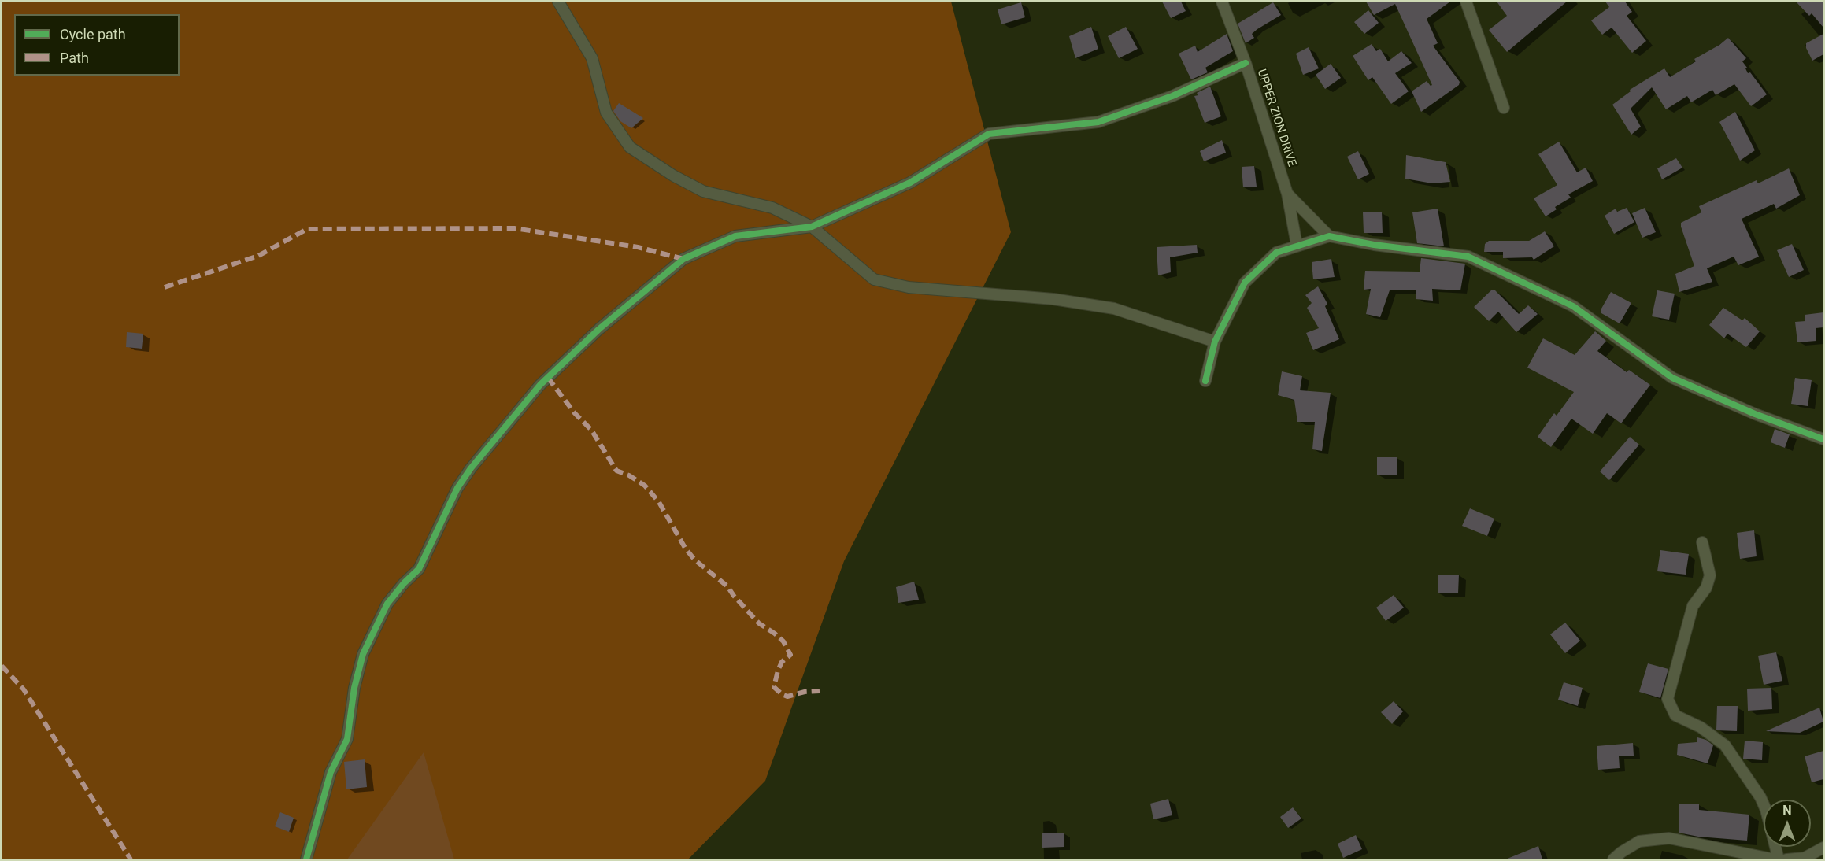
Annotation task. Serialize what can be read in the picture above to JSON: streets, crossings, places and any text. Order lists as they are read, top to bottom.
{
  "streets": {
    "street": ["UPPER ZION DRIVE"]
  },
  "legend": ["Cycle path", "Path"],
  "north": "top"
}
